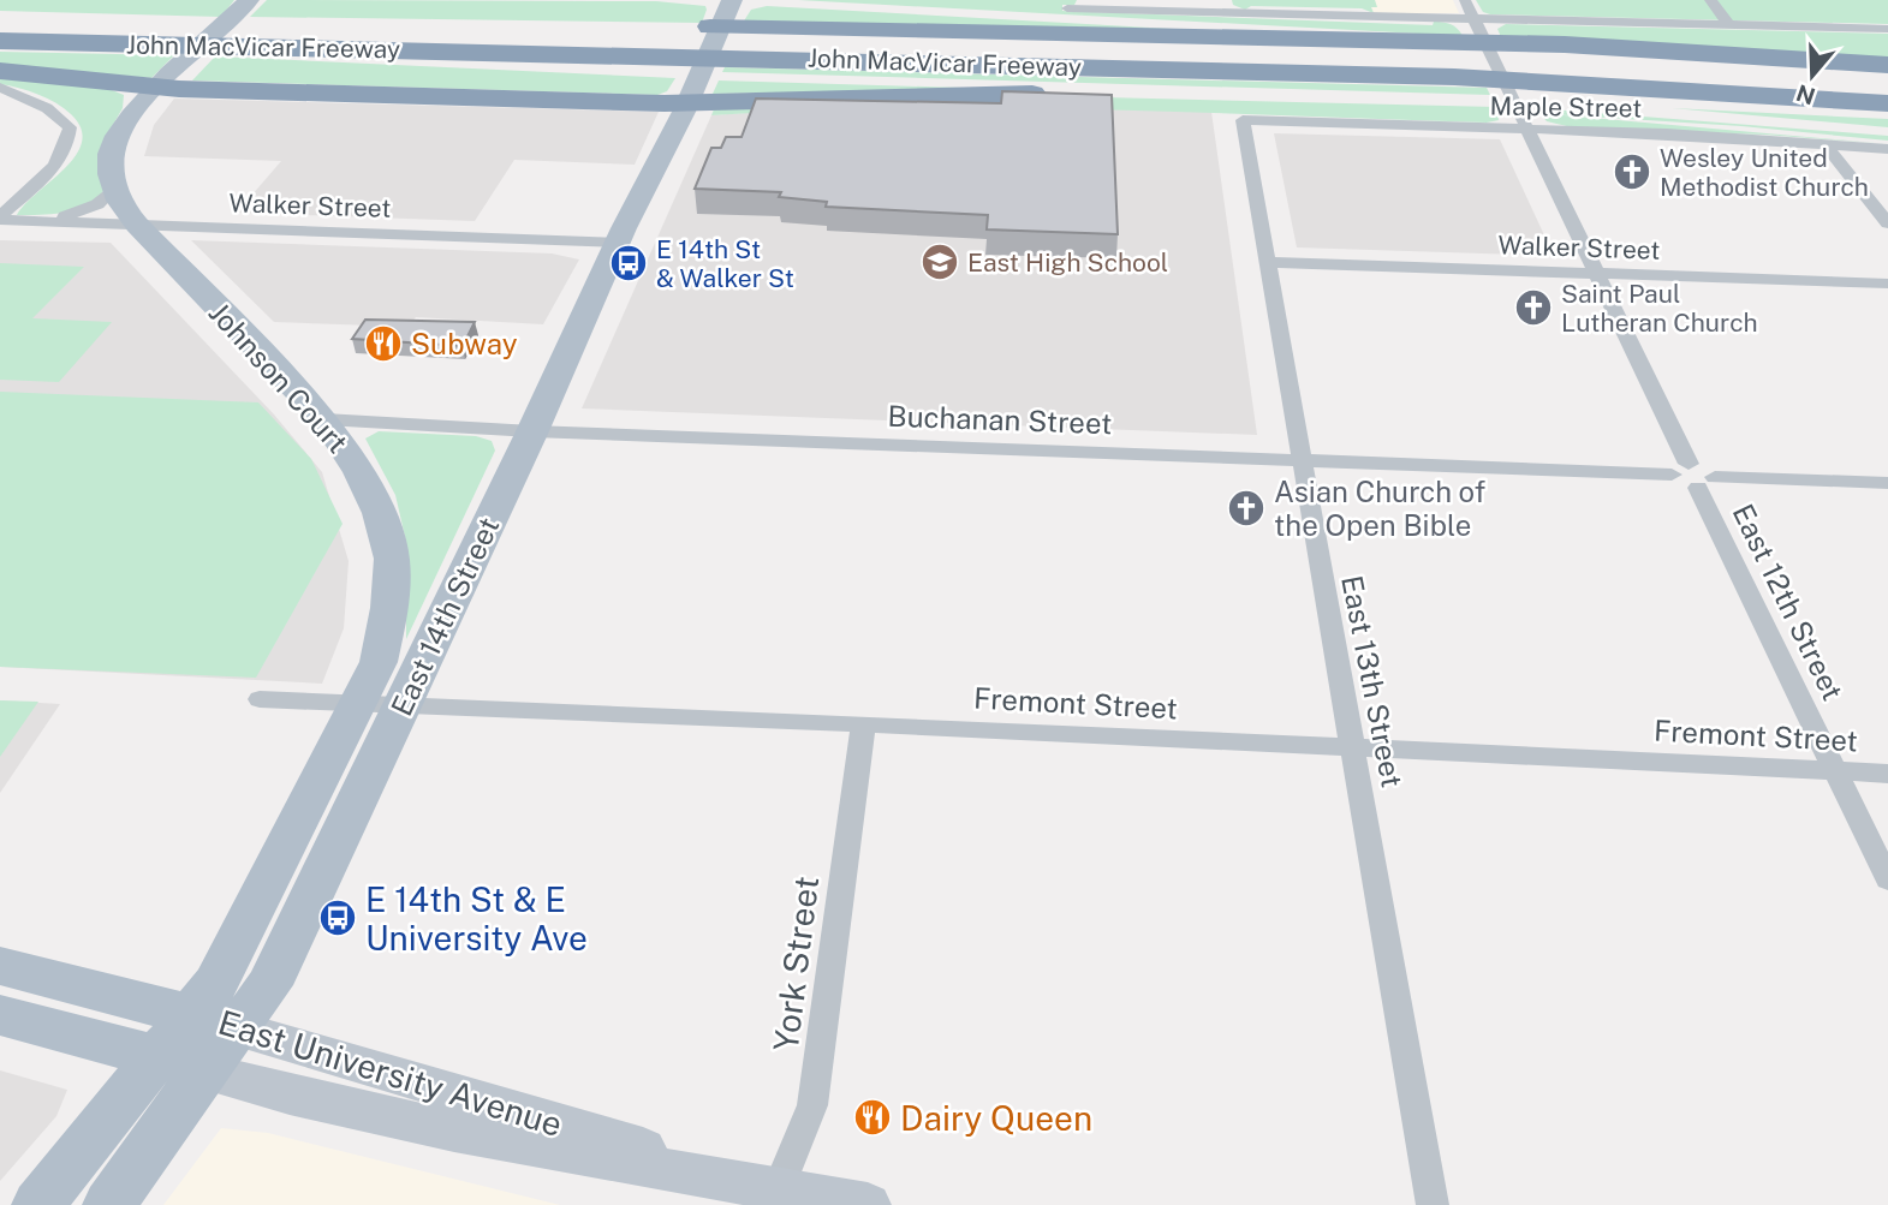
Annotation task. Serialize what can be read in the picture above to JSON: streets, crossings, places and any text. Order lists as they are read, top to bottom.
{
  "streets": {
    "highway": ["John MacVicar Freeway"],
    "main road": ["Johnson Court", "East 14th Street", "East University Avenue"],
    "street": [
      "Maple Street",
      "Walker Street",
      "Buchanan Street",
      "East 12th Street",
      "East 13th Street",
      "Fremont Street",
      "York Street"
    ]
  },
  "crossings": [
    ["Maple Street", "East 13th Street"],
    ["Walker Street", "Johnson Court"],
    ["Walker Street", "East 14th Street"],
    ["Walker Street", "East 13th Street"],
    ["Johnson Court", "Buchanan Street"],
    ["Johnson Court", "East 14th Street"],
    ["Johnson Court", "Fremont Street"],
    ["Buchanan Street", "East 14th Street"],
    ["Buchanan Street", "East 13th Street"],
    ["East 12th Street", "Fremont Street"],
    ["East 14th Street", "Fremont Street"],
    ["East 14th Street", "East University Avenue"],
    ["East 13th Street", "Fremont Street"],
    ["Fremont Street", "York Street"],
    ["York Street", "East University Avenue"]
  ],
  "places": {
    "church": ["Wesley United Methodist Church", "Saint Paul Lutheran Church", "Asian Church of the Open Bible"],
    "school or university": ["East High School"],
    "bus stop": ["E 14th St & Walker St", "E 14th St & E University Ave"],
    "restaurant": ["Subway", "Dairy Queen"]
  },
  "north": "bottom"
}
